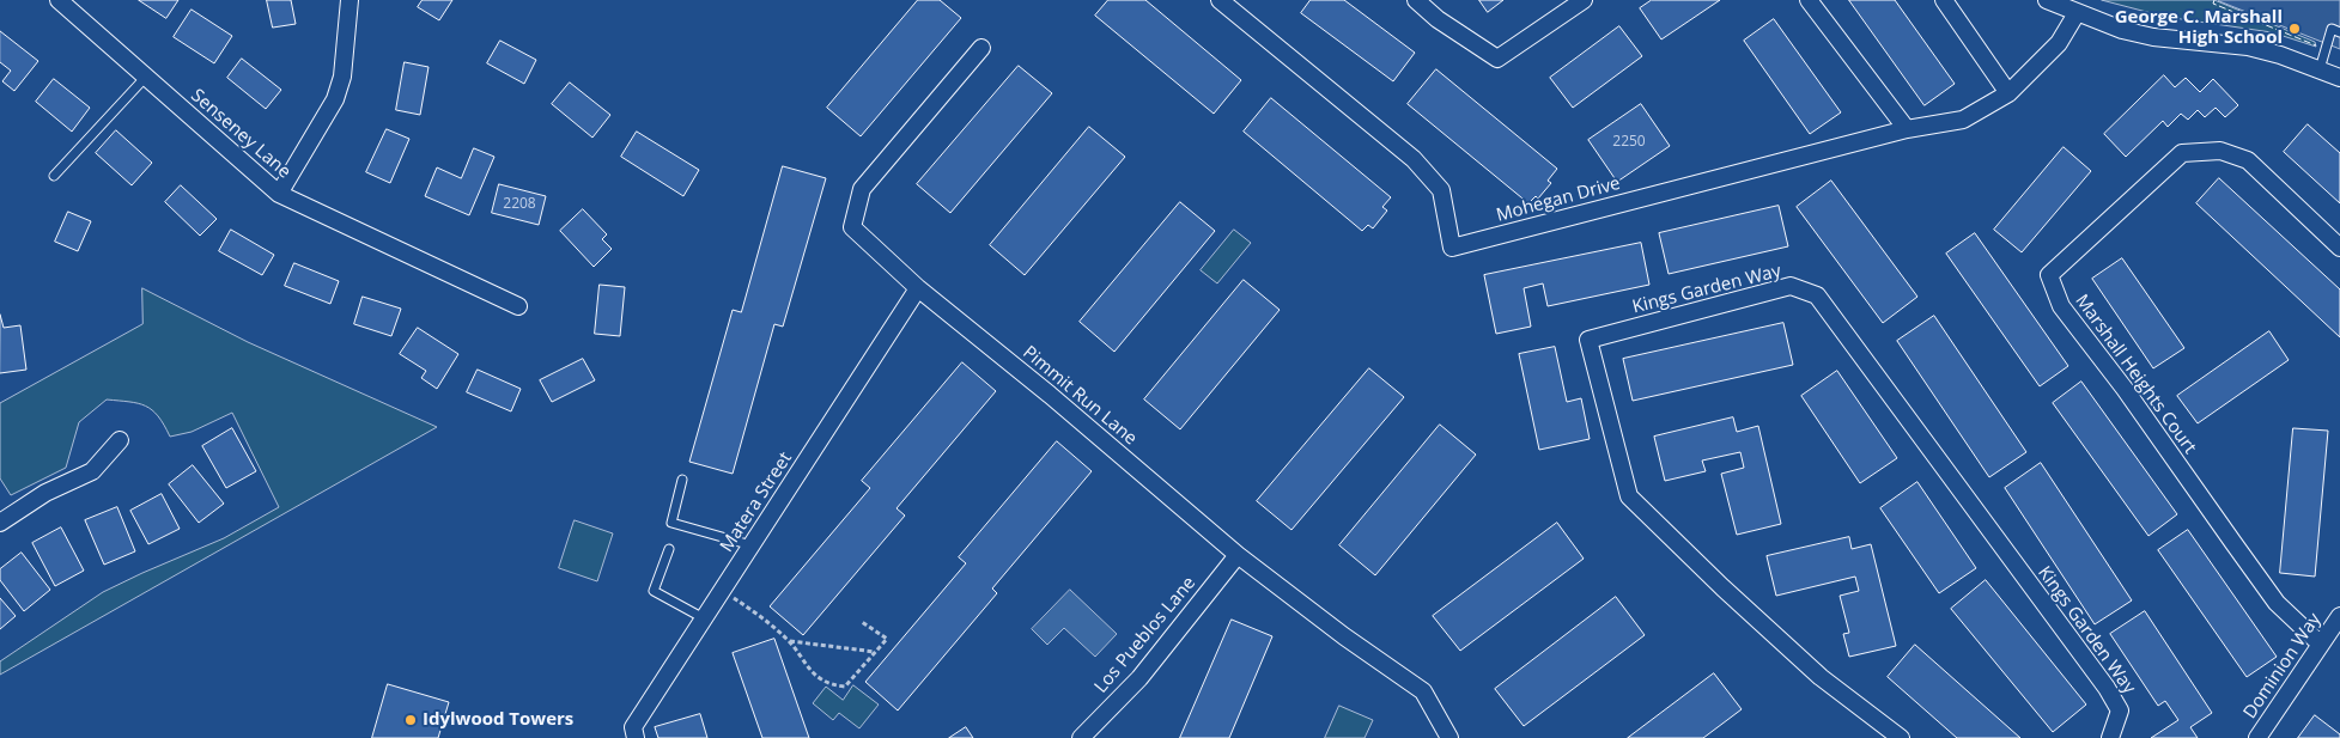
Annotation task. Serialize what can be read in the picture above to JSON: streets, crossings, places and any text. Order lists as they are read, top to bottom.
{
  "streets": {
    "street": [
      "Senseney Lane",
      "Mohegan Drive",
      "Kings Garden Way",
      "Marshall Heights Court",
      "Pimmit Run Lane",
      "Matera Street",
      "Los Pueblos Lane",
      "Dominion Way"
    ]
  },
  "crossings": [
    ["Marshall Heights Court", "Dominion Way"],
    ["Pimmit Run Lane", "Matera Street"],
    ["Pimmit Run Lane", "Los Pueblos Lane"]
  ],
  "places": ["George C. Marshall High School", "Idylwood Towers"],
  "house_numbers": ["2250", "2208"]
}
